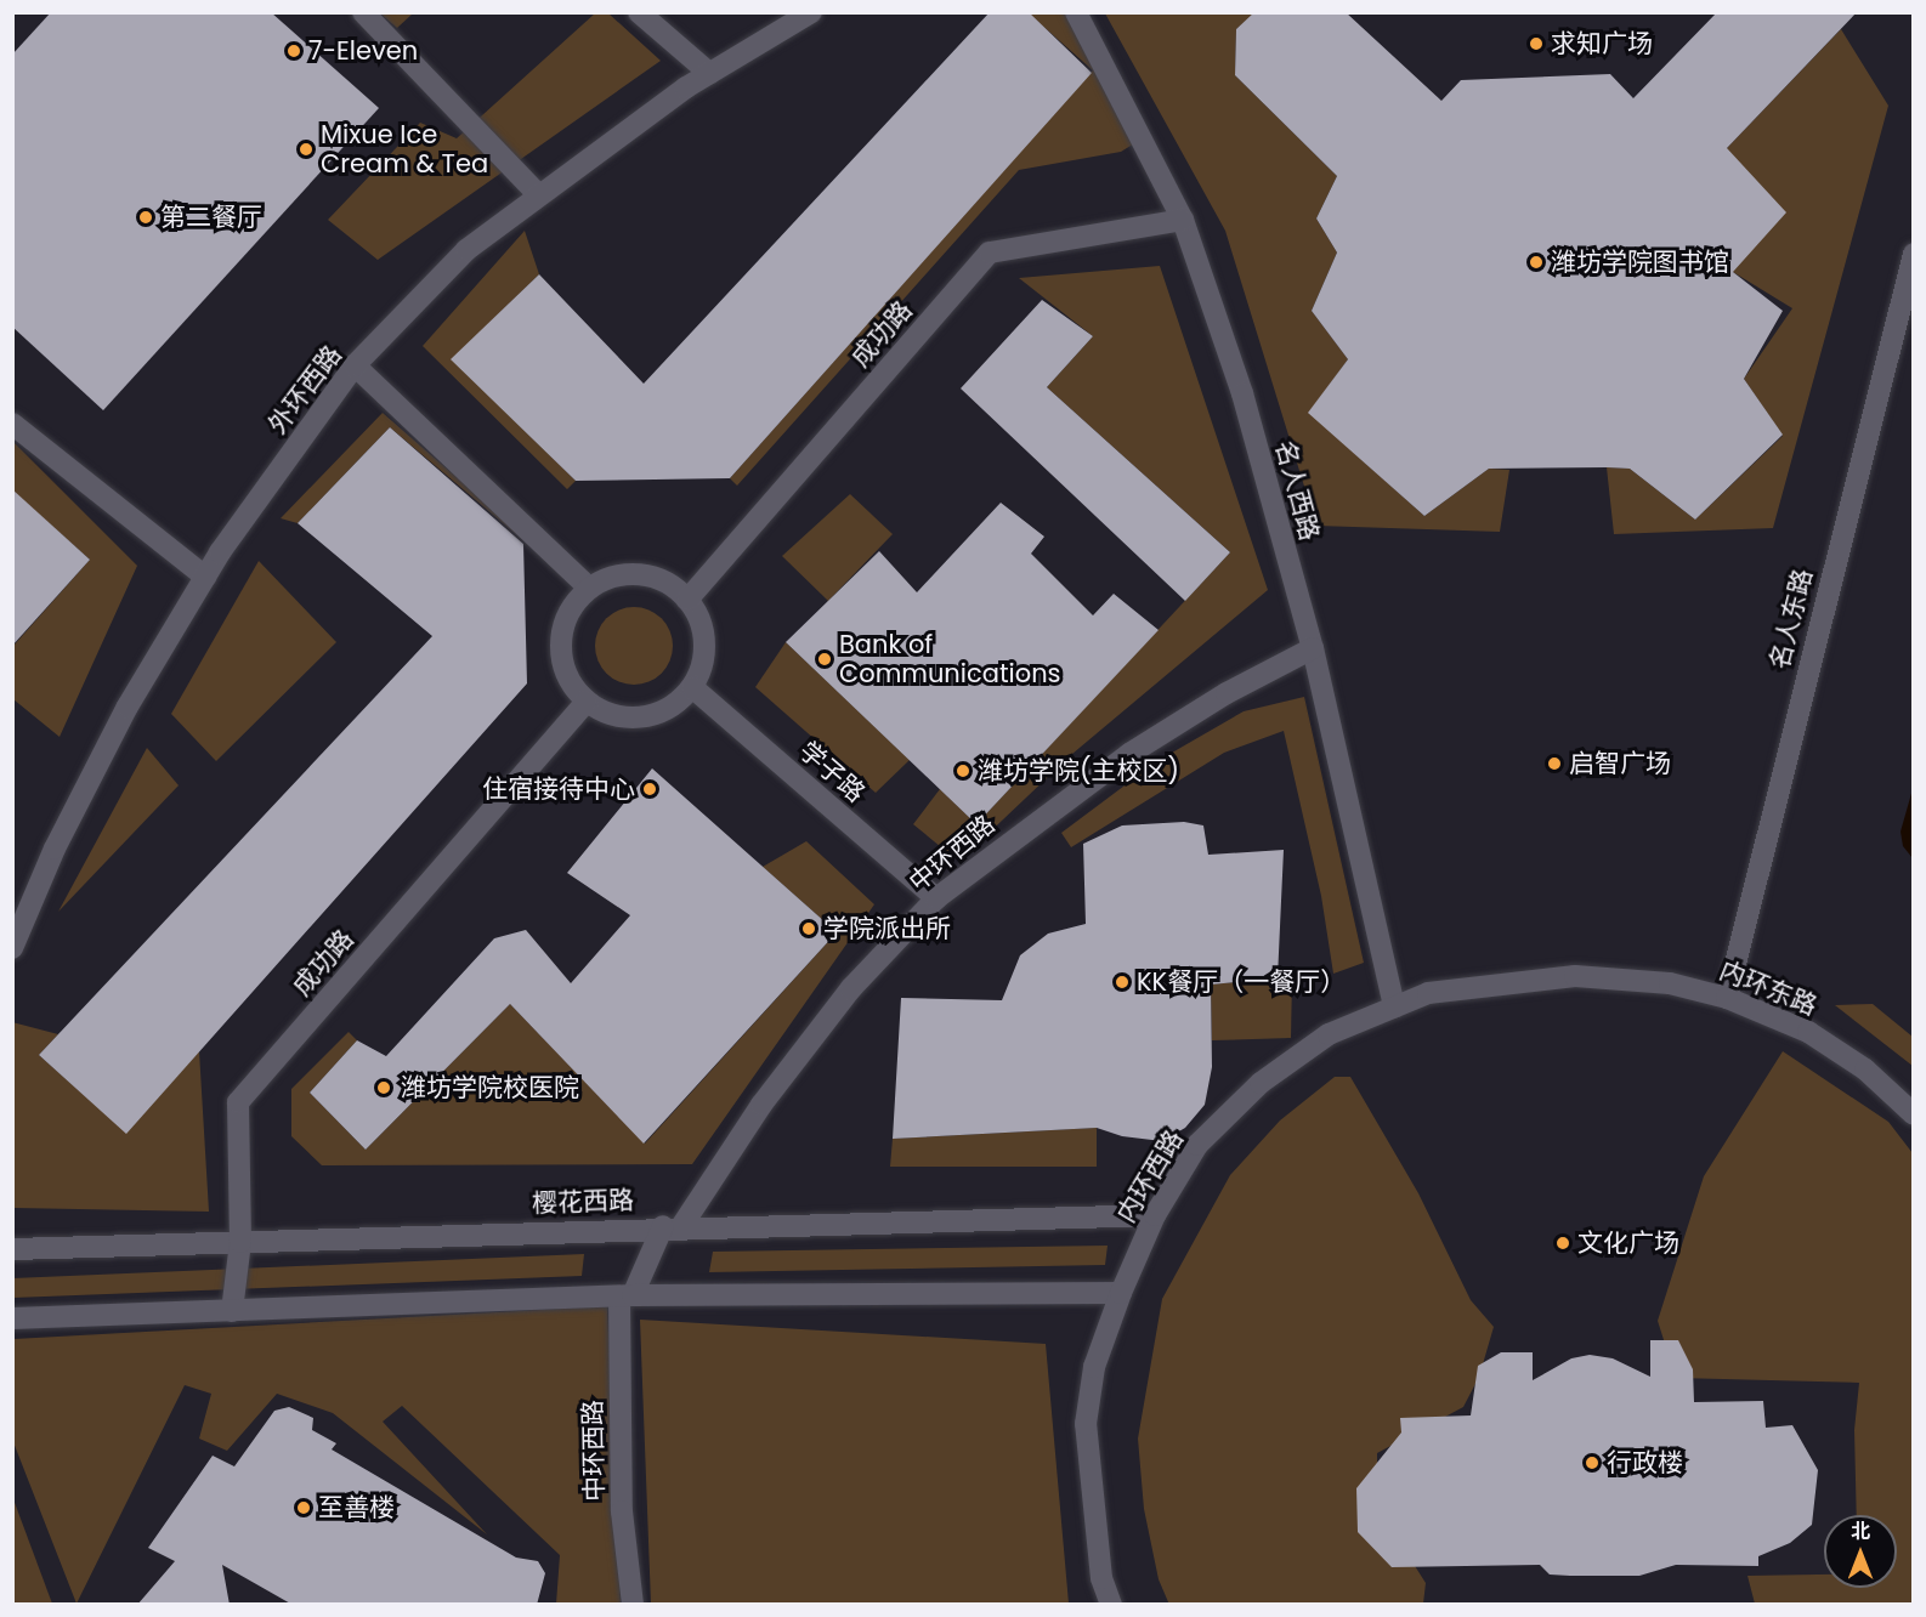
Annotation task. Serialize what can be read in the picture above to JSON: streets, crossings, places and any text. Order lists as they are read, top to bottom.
{
  "streets": {
    "street": [
      "成功路",
      "外环西路",
      "名人西路",
      "名人东路",
      "学子路",
      "中环西路",
      "内环东路",
      "内环西路",
      "樱花西路"
    ]
  },
  "crossings": [
    ["成功路", "名人西路"],
    ["成功路", "学子路"],
    ["成功路", "樱花西路"],
    ["名人西路", "中环西路"],
    ["名人西路", "内环西路"],
    ["名人东路", "内环东路"],
    ["学子路", "中环西路"],
    ["中环西路", "樱花西路"],
    ["内环东路", "内环西路"],
    ["内环西路", "樱花西路"]
  ],
  "places": [
    "求知广场",
    "7-Eleven",
    "Mixue Ice Cream & Tea",
    "第二餐厅",
    "潍坊学院图书馆",
    "Bank of Communications",
    "启智广场",
    "潍坊学院(主校区)",
    "住宿接待中心",
    "学院派出所",
    "KK餐厅（一餐厅）",
    "潍坊学院校医院",
    "文化广场",
    "行政楼",
    "至善楼"
  ],
  "north": "top"
}
